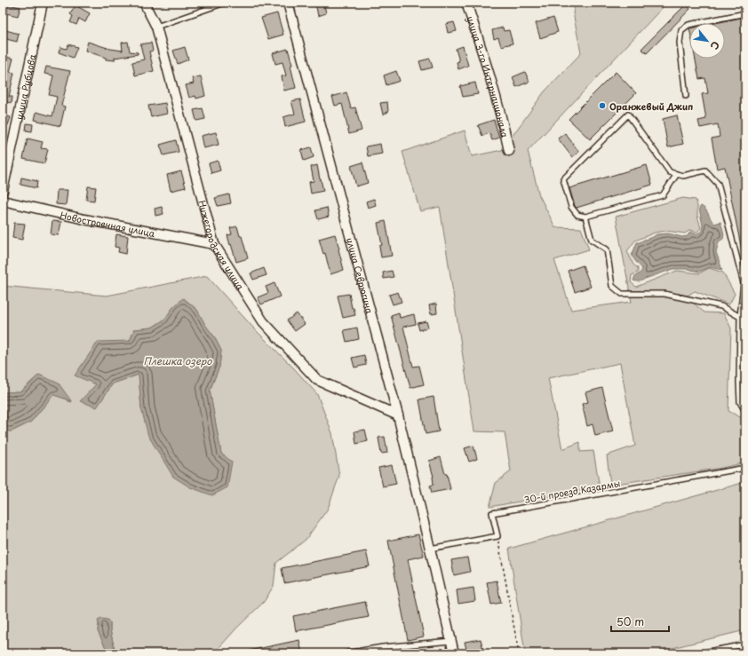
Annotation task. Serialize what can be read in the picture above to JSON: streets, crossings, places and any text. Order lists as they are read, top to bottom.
{
  "streets": {
    "street": [
      "улица 3-го Интернационала",
      "улица Рубцова",
      "Новостроечная улица",
      "Нижегородская улица",
      "улица Севрюгина"
    ],
    "lane": ["30-й проезд Казармы"]
  },
  "crossings": [
    ["Новостроечная улица", "Нижегородская улица"],
    ["Нижегородская улица", "улица Севрюгина"]
  ],
  "water": ["Плешка озеро"],
  "places": ["Оранжевый Джип"],
  "scale_bar": "50 m",
  "north": "bottom right"
}
